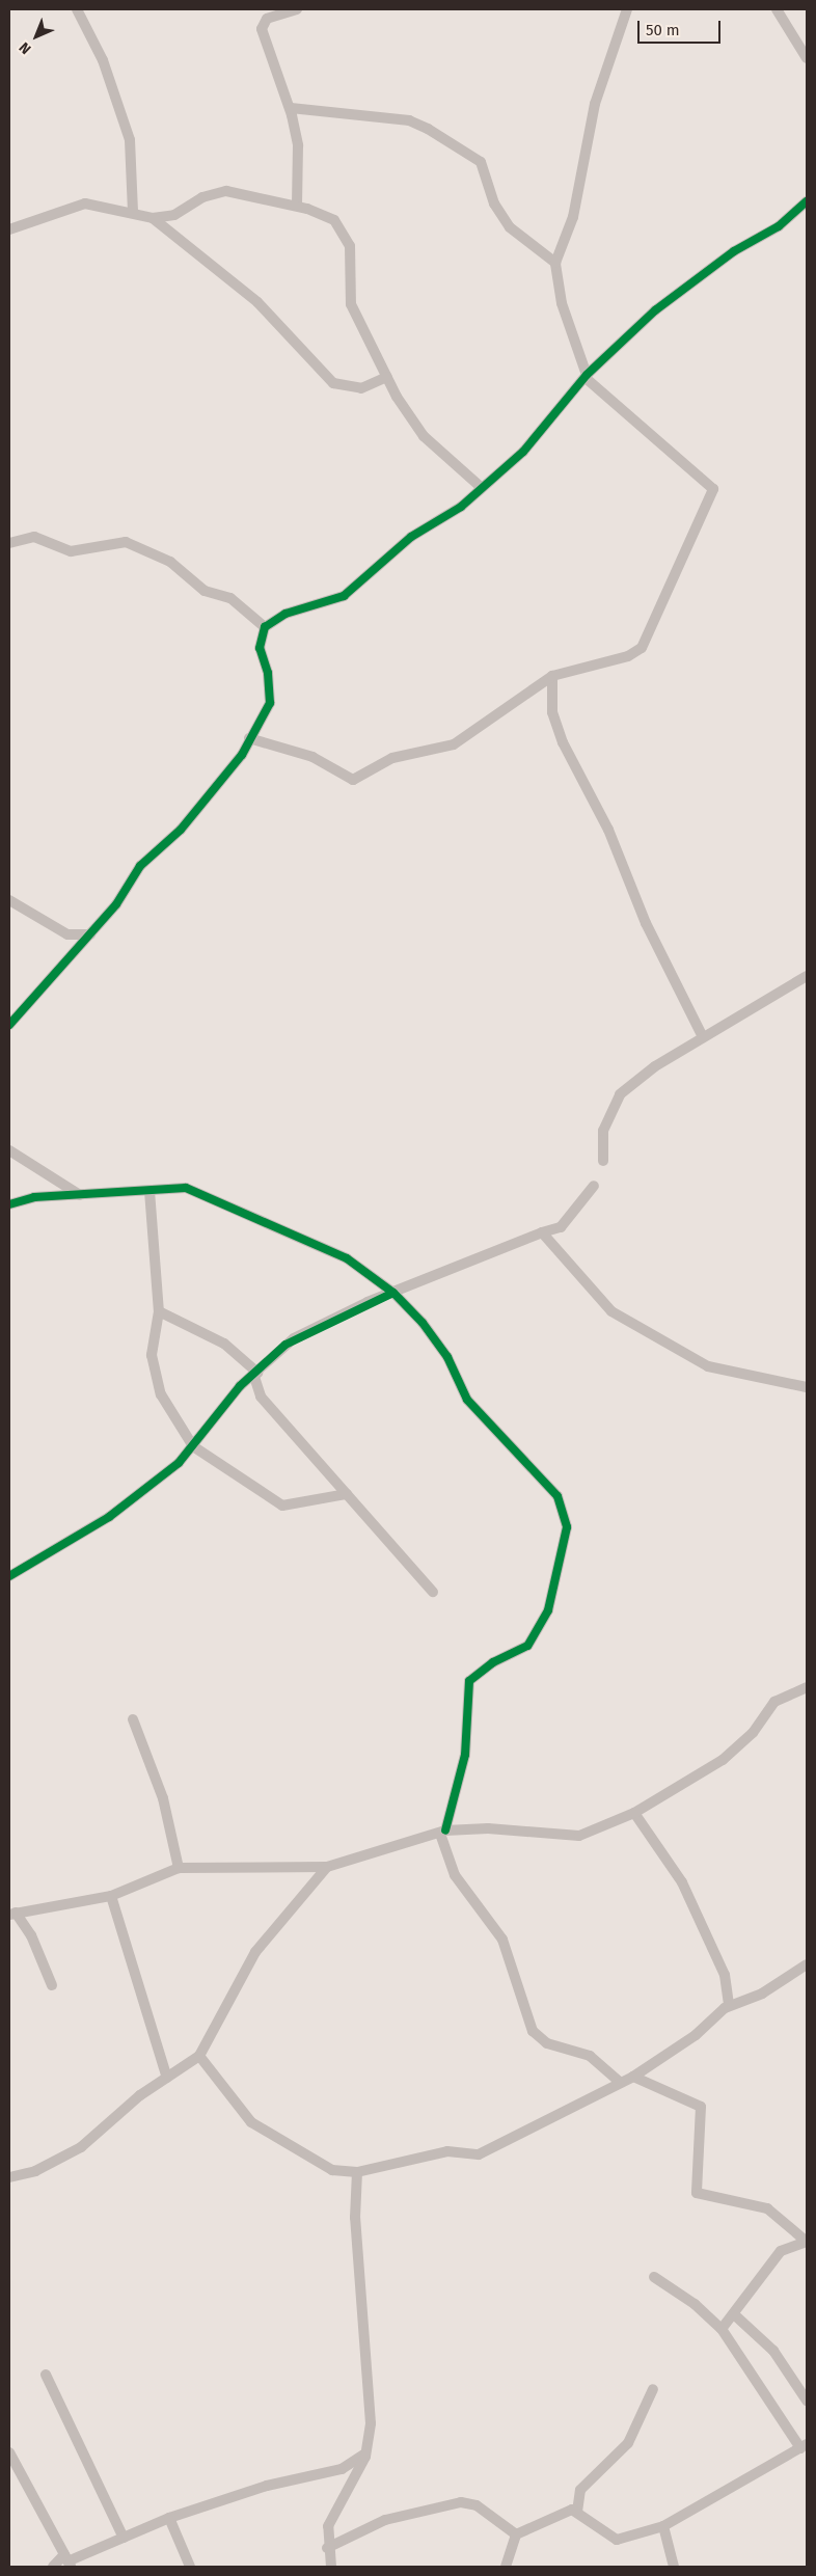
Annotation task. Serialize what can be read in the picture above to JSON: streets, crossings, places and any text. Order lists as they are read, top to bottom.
{
  "scale_bar": "50 m",
  "north": "bottom left"
}
